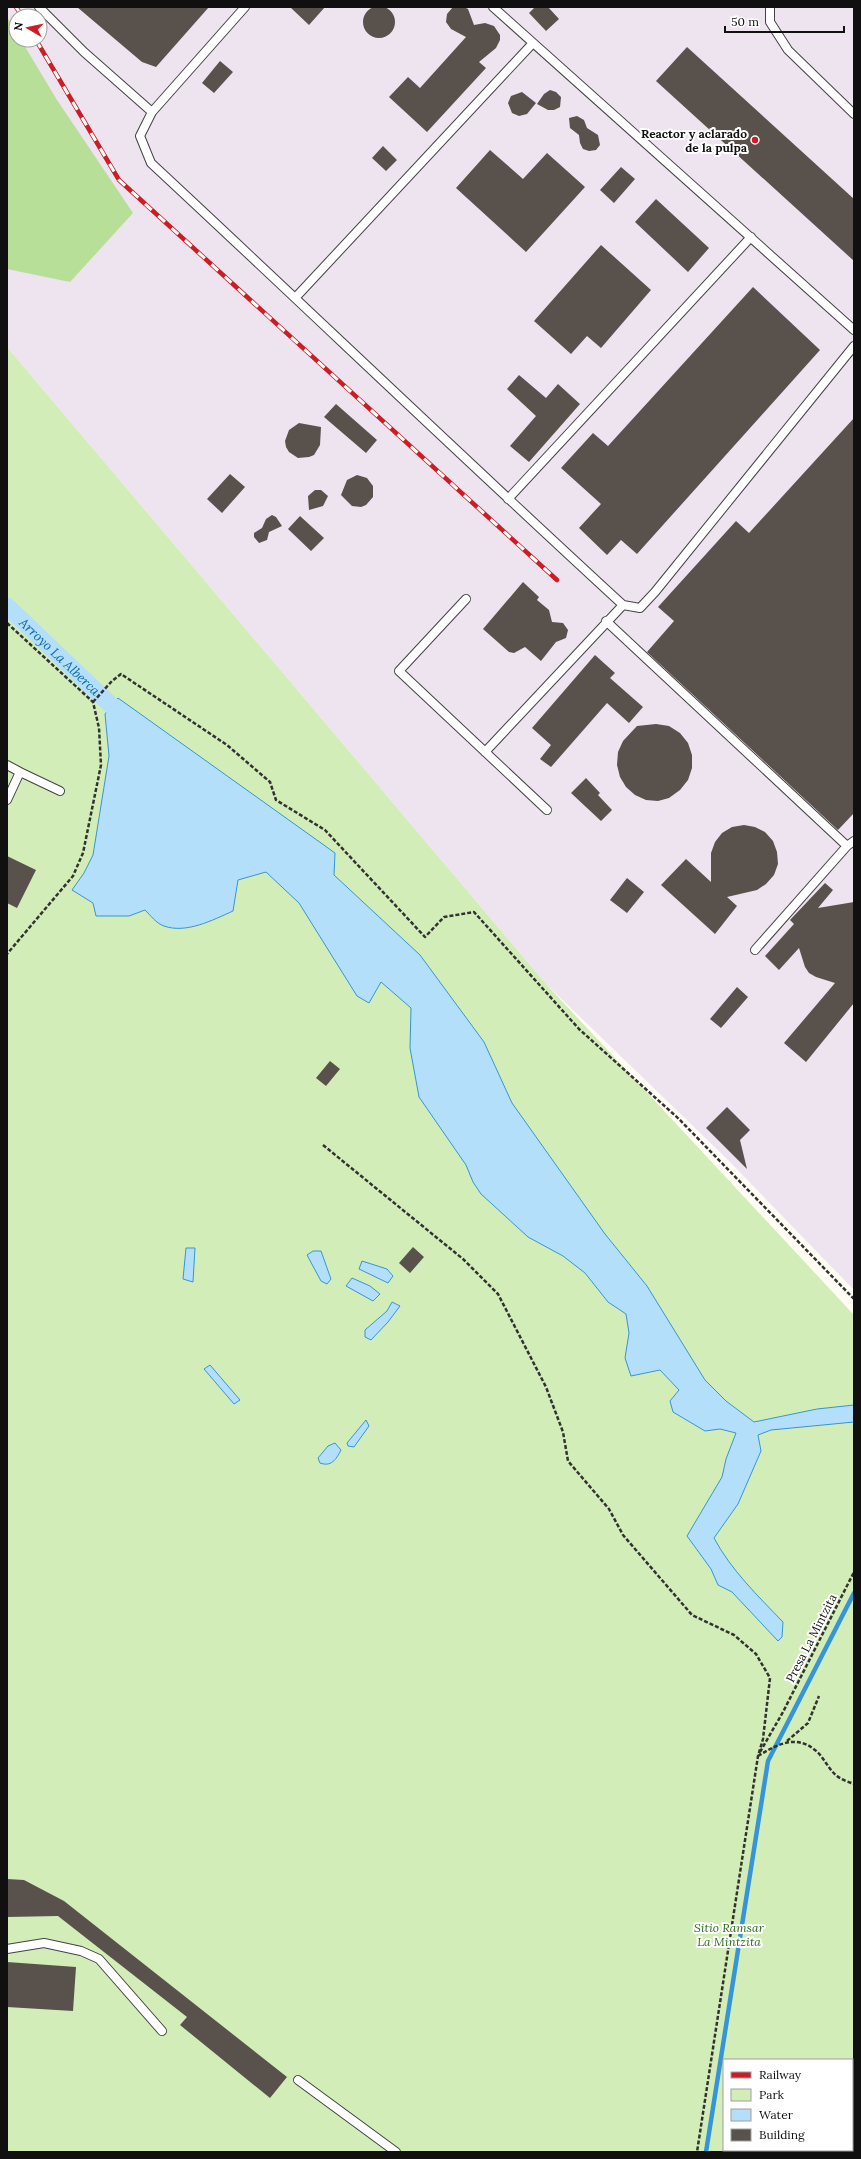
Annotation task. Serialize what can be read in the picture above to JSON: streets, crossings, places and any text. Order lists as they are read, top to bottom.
{
  "streets": {
    "path": ["Presa La Mintzita"]
  },
  "water": ["Arroyo La Alberca"],
  "parks": ["Sitio Ramsar La Mintzita"],
  "places": ["Reactor y aclarado de la pulpa"],
  "legend": [
    "Railway",
    "Park",
    "Water",
    "Building"
  ],
  "scale_bar": "50 m",
  "north": "left"
}
